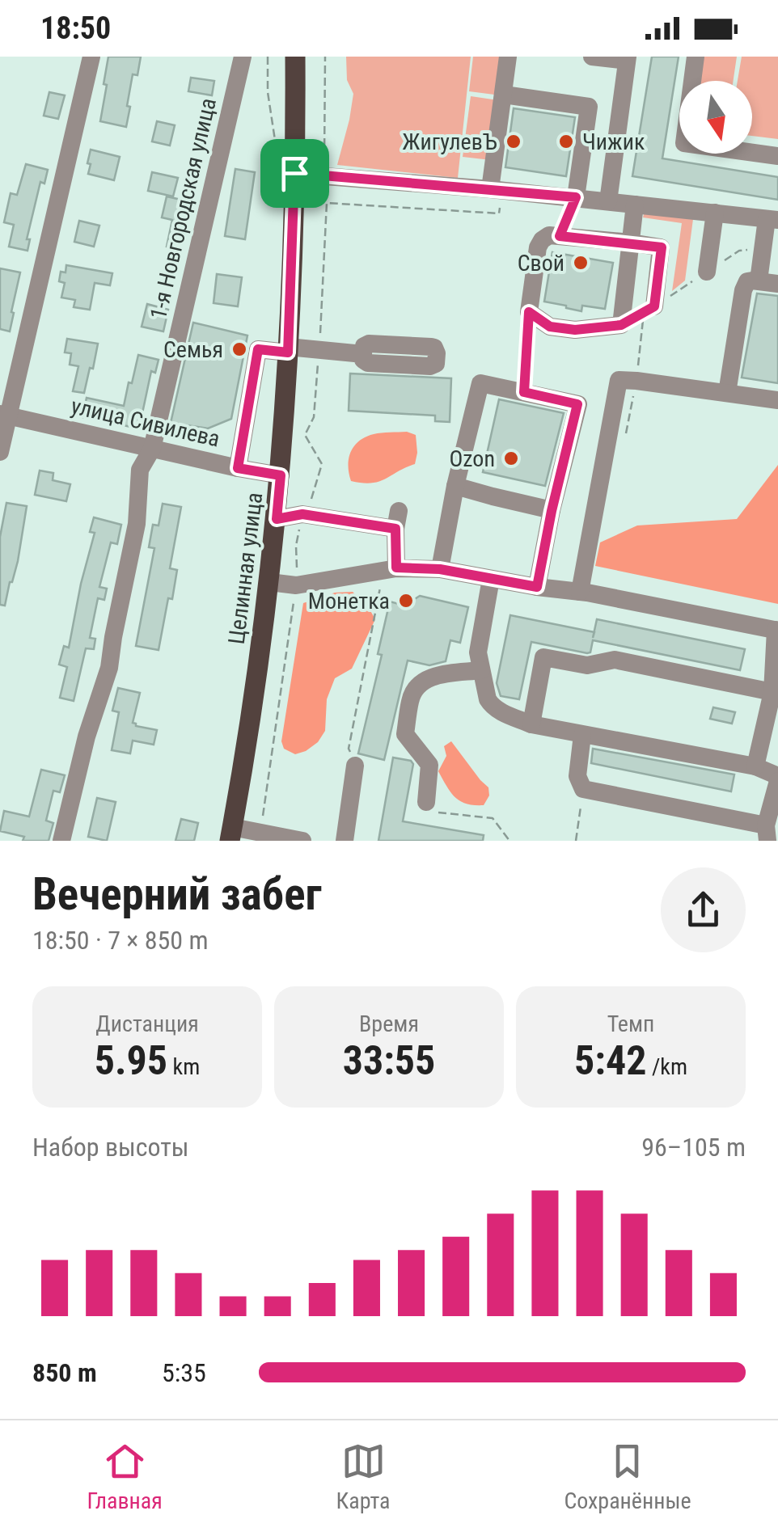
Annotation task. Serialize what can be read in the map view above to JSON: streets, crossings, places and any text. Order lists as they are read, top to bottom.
{
  "streets": {
    "main road": ["Целинная улица"],
    "street": ["1-я Новгородская улица", "улица Сивилева"]
  },
  "crossings": [
    ["1-я Новгородская улица", "улица Сивилева"],
    ["улица Сивилева", "Целинная улица"]
  ],
  "places": [
    "ЖигулевЪ",
    "Чижик",
    "Свой",
    "Семья",
    "Ozon",
    "Монетка"
  ],
  "north": "bottom",
  "page": {
    "status": "18:50",
    "heading": ["Вечерний забег", "18:50 · 7 × 850 m"],
    "stats": [
      ["Дистанция", "5.95 km"],
      ["Время", "33:55"],
      ["Темп", "5:42 /km"]
    ],
    "chart": ["Набор высоты", "96–105 m"],
    "list": [
      {
        "name": "850 m",
        "note": "5:35"
      }
    ],
    "tabs": ["Главная", "Карта", "Сохранённые"]
  }
}
